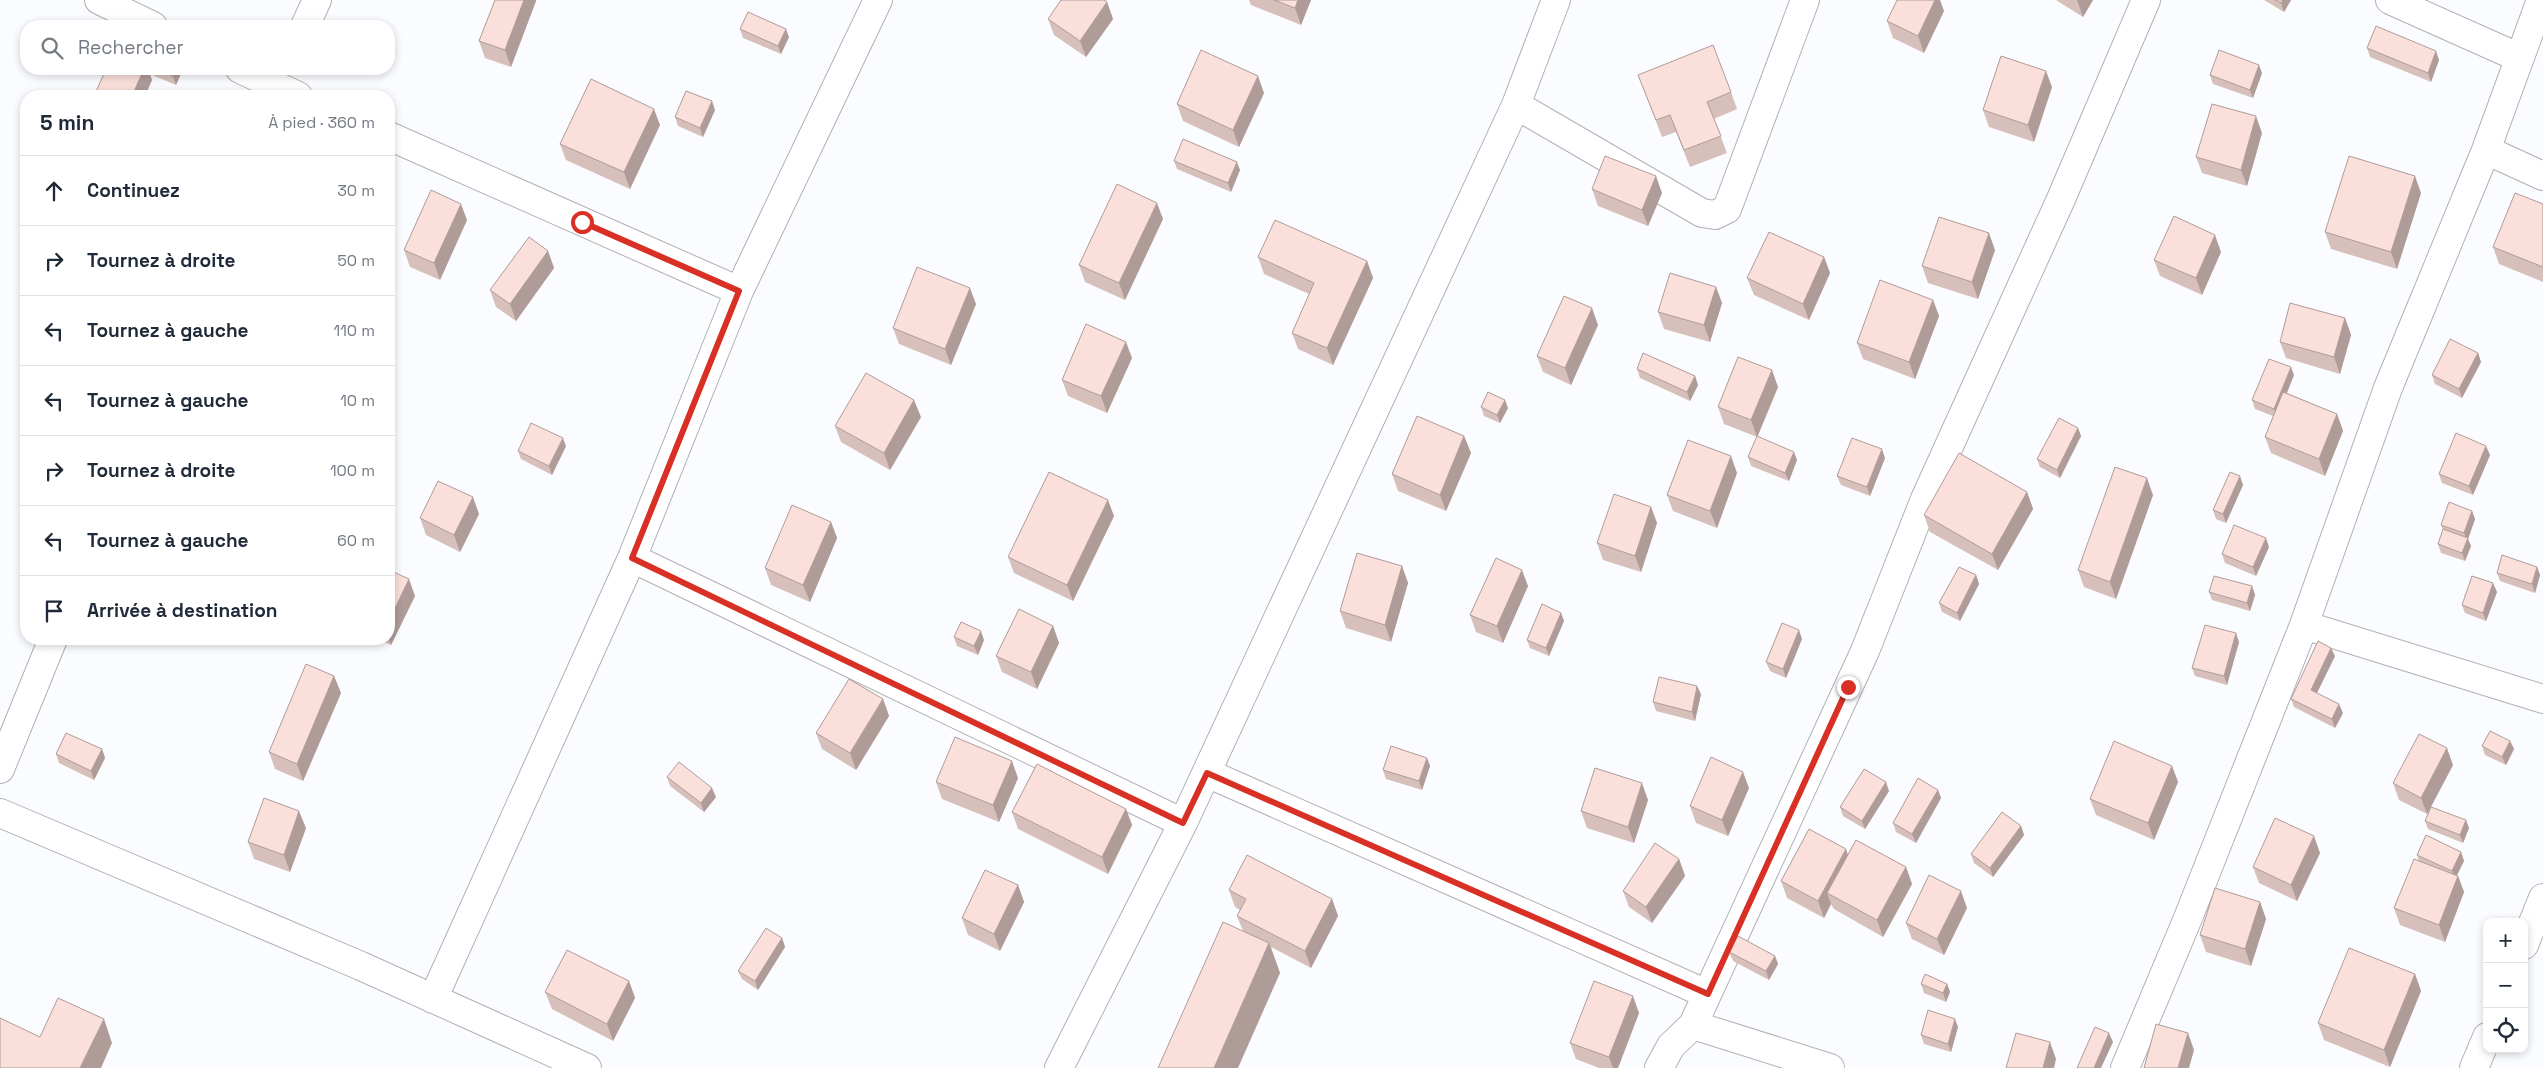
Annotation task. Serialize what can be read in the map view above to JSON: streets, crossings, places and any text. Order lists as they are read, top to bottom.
{
  "page": {
    "search": "Rechercher",
    "heading": ["5 min", "À pied · 360 m"],
    "list": [
      ["Continuez", "30 m"],
      ["Tournez à droite", "50 m"],
      ["Tournez à gauche", "110 m"],
      ["Tournez à gauche", "10 m"],
      ["Tournez à droite", "100 m"],
      ["Tournez à gauche", "60 m"],
      "Arrivée à destination"
    ],
    "map_buttons": ["+", "−"]
  }
}
